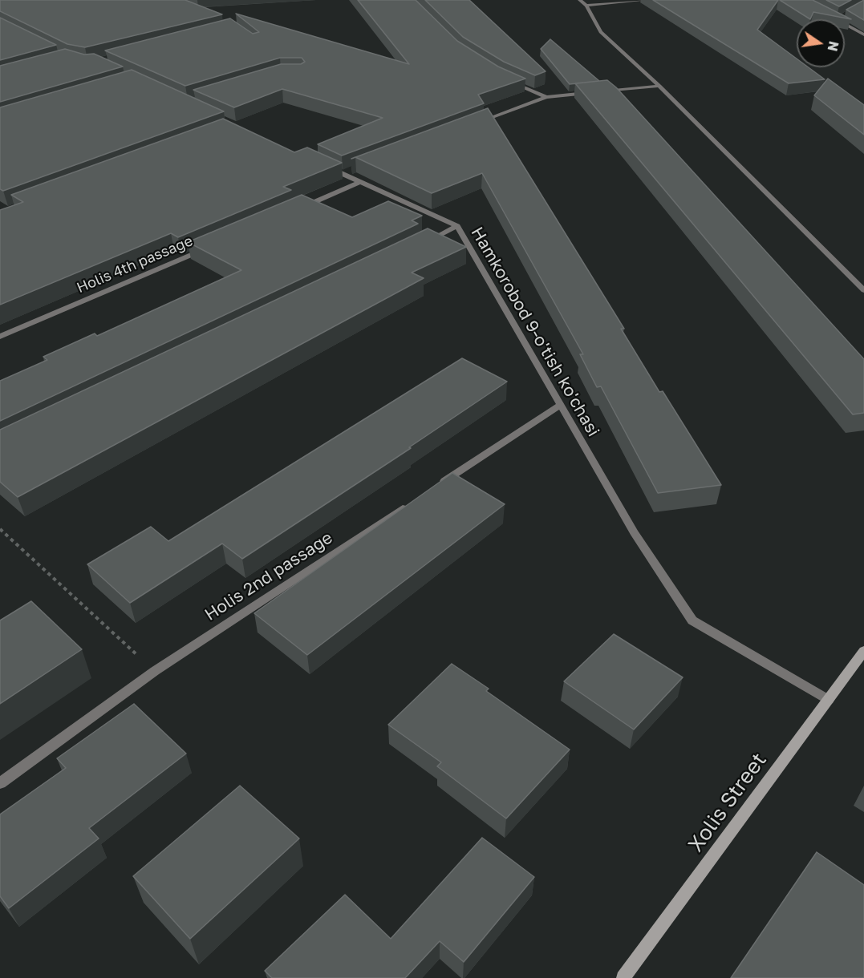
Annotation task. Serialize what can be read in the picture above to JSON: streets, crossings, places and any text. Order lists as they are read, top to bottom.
{
  "streets": {
    "street": [
      "Holis 4th passage",
      "Hamkorobod 9-o'tish ko'chasi",
      "Holis 2nd passage",
      "Xolis Street"
    ]
  },
  "crossings": [
    ["Hamkorobod 9-o'tish ko'chasi", "Xolis Street"]
  ],
  "north": "right"
}
